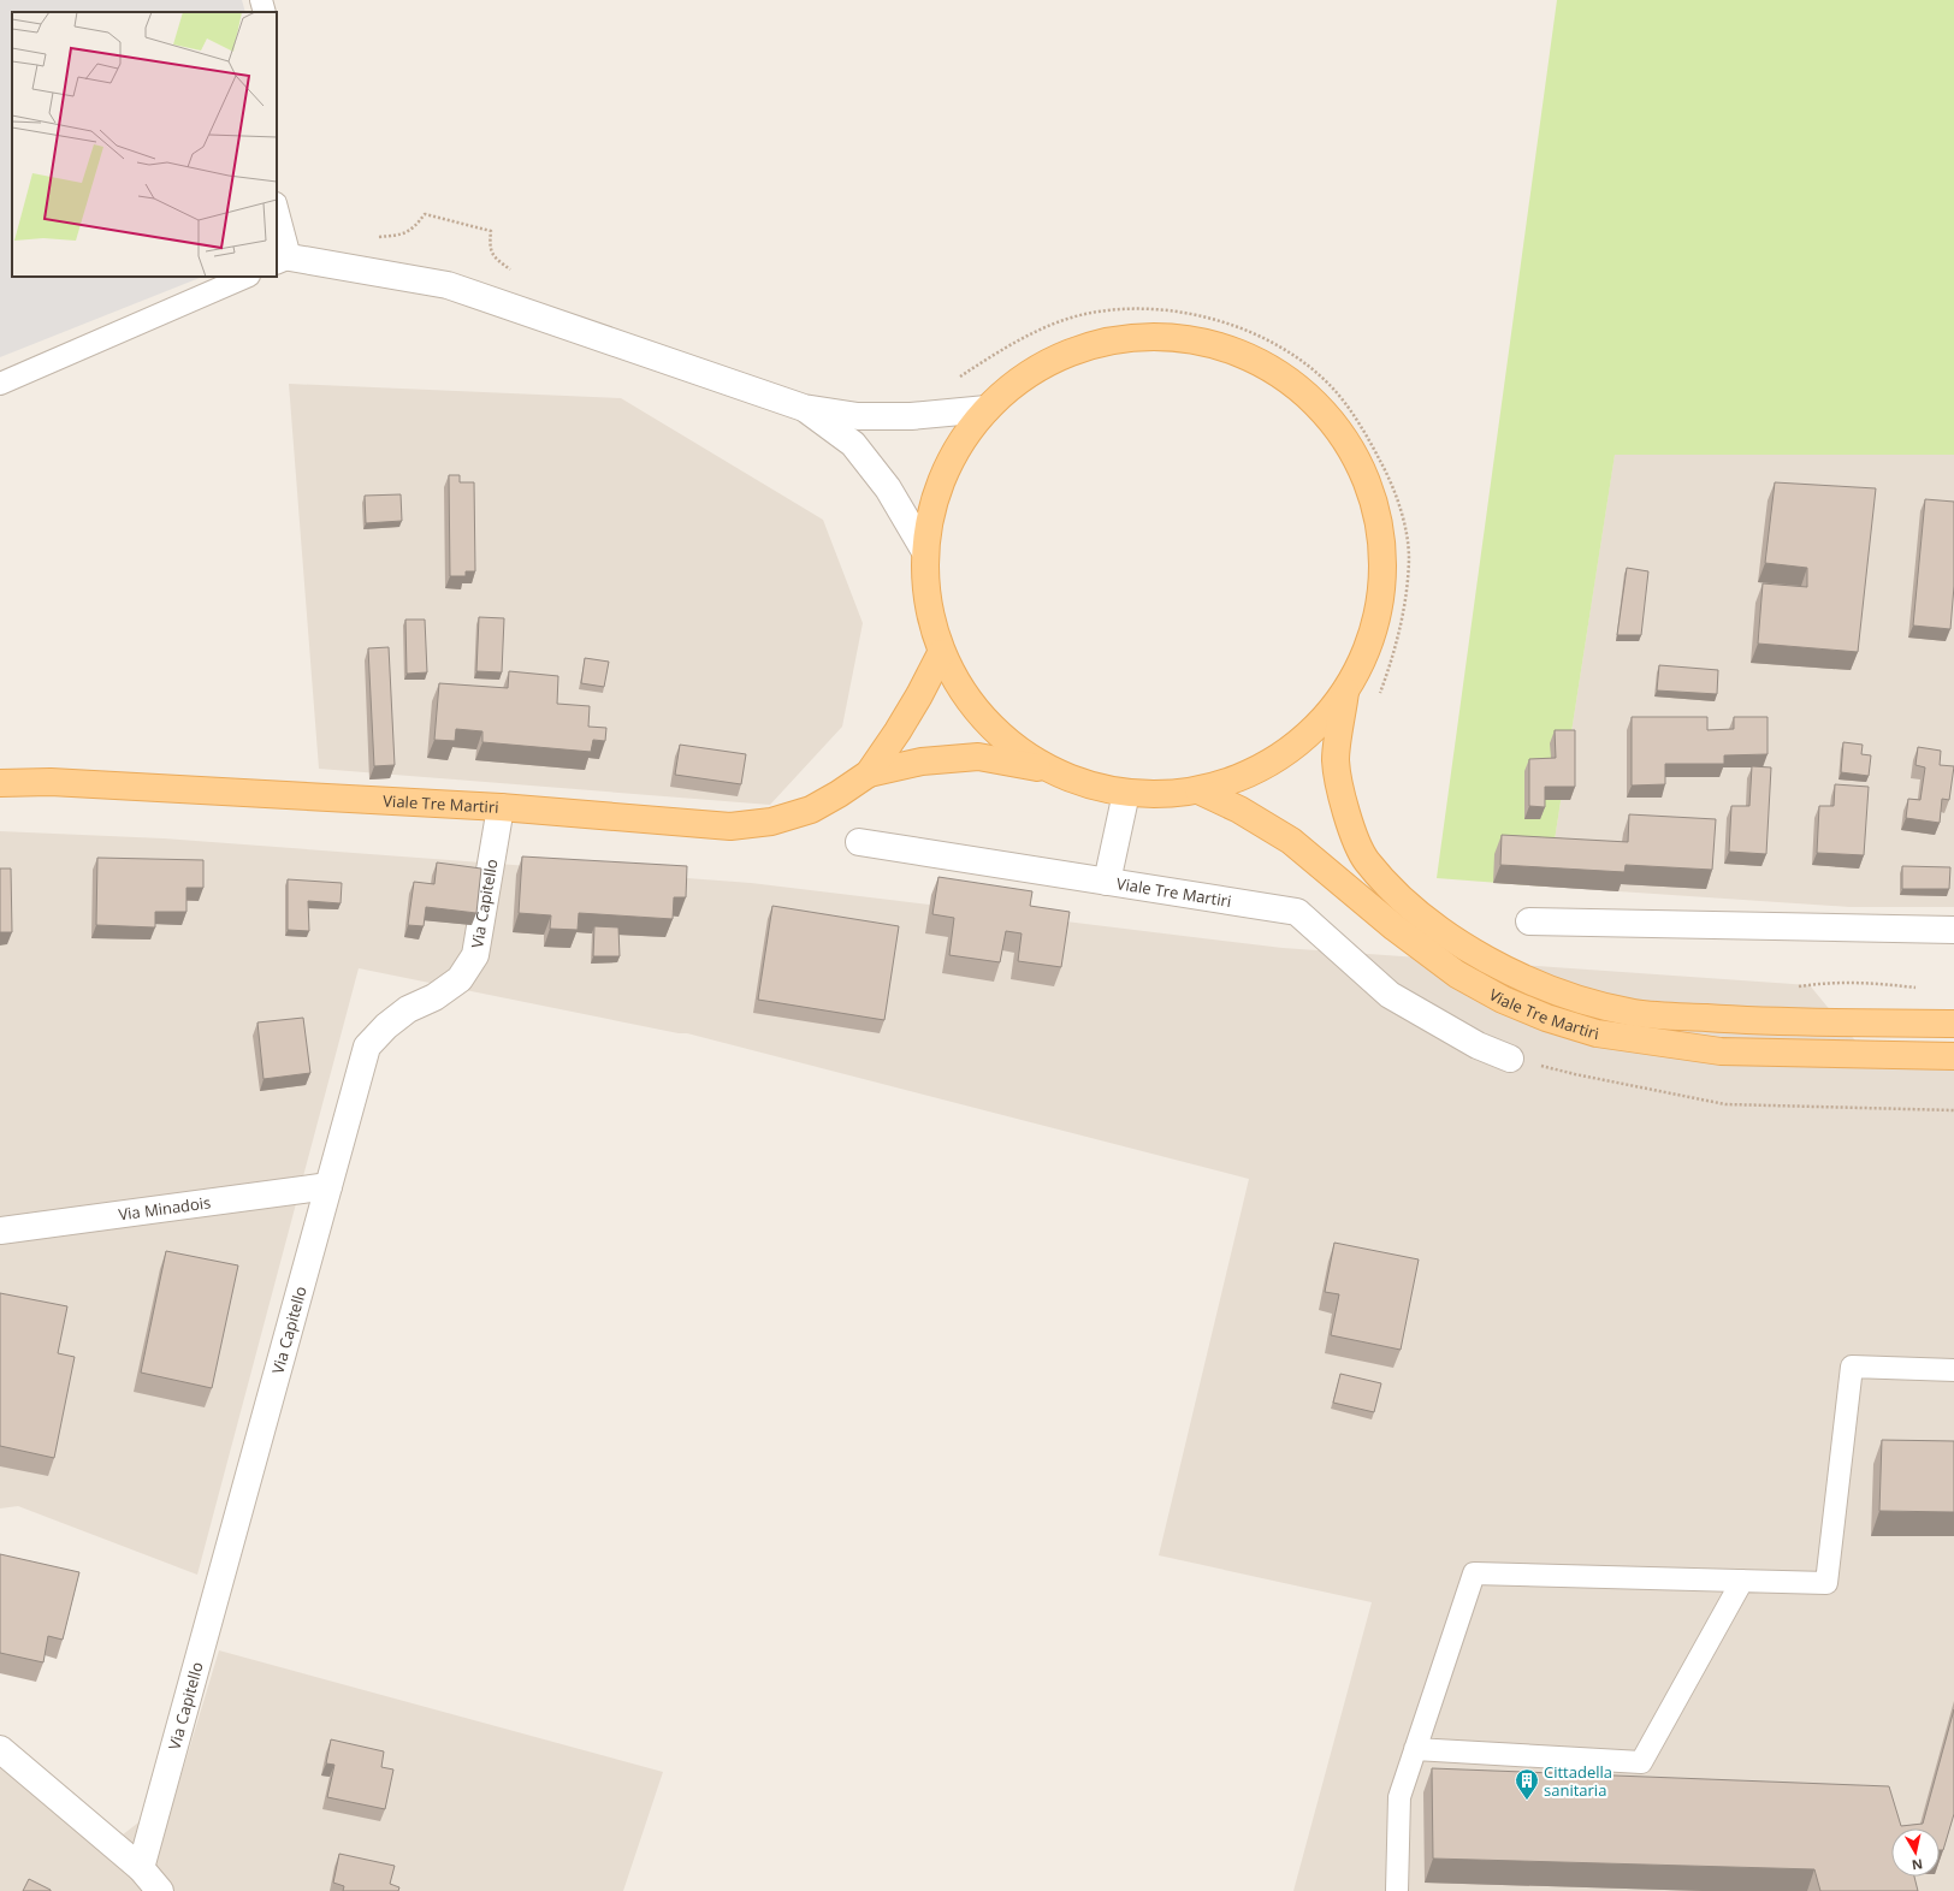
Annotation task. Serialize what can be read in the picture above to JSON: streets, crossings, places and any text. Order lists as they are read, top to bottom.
{
  "streets": {
    "main road": ["Viale Tre Martiri"],
    "street": ["Via Capitello", "Via Minadois"]
  },
  "crossings": [
    ["Viale Tre Martiri", "Via Capitello"],
    ["Via Capitello", "Via Minadois"]
  ],
  "places": {
    "building": ["Cittadella sanitaria"]
  },
  "north": "bottom"
}
